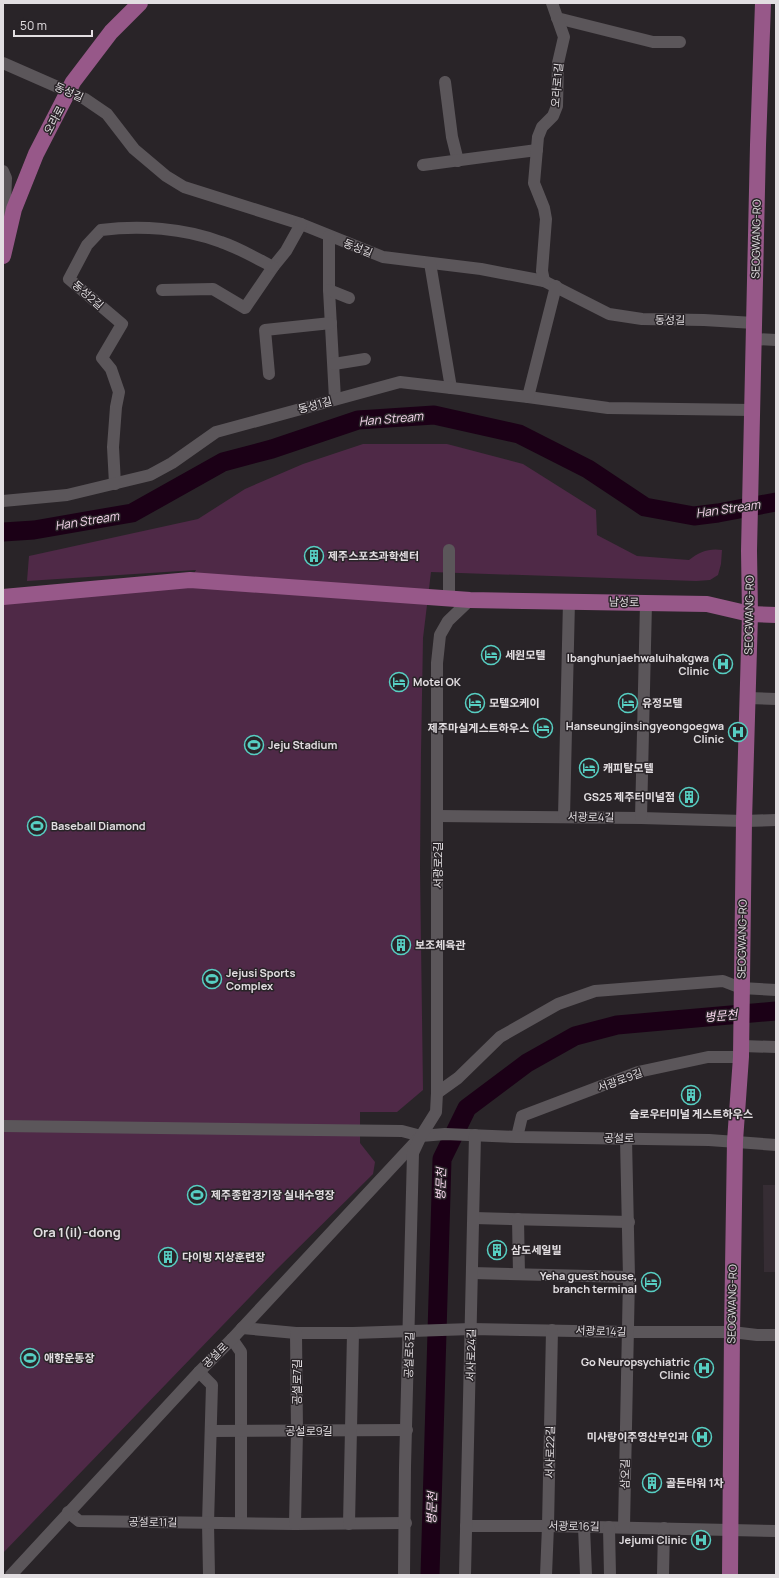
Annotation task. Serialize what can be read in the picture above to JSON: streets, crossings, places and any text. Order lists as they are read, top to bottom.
{
  "streets": {
    "main road": ["오라로", "SEOGWANG-RO", "남성로"],
    "street": [
      "오라로1길",
      "동성길",
      "동성2길",
      "동성1길",
      "서광로4길",
      "서광로2길",
      "서광로9길",
      "공설로",
      "서광로14길",
      "공설로5길",
      "서사로24길",
      "공설로7길",
      "공설로9길",
      "서사로22길",
      "삼오길",
      "공설로11길",
      "서광로16길"
    ]
  },
  "crossings": [
    ["오라로1길", "동성길"],
    ["동성길", "오라로"],
    ["동성길", "SEOGWANG-RO"],
    ["SEOGWANG-RO", "동성1길"],
    ["SEOGWANG-RO", "남성로"],
    ["SEOGWANG-RO", "서광로4길"],
    ["SEOGWANG-RO", "서광로2길"],
    ["SEOGWANG-RO", "서광로9길"],
    ["SEOGWANG-RO", "공설로"],
    ["SEOGWANG-RO", "서광로14길"],
    ["SEOGWANG-RO", "서광로16길"],
    ["동성2길", "동성1길"],
    ["남성로", "서광로2길"],
    ["서광로4길", "서광로2길"],
    ["서광로2길", "공설로"],
    ["서광로2길", "공설로5길"],
    ["서광로9길", "공설로"],
    ["공설로", "공설로5길"],
    ["공설로", "서사로24길"],
    ["공설로", "삼오길"],
    ["공설로", "공설로11길"],
    ["서광로14길", "공설로5길"],
    ["서광로14길", "서사로24길"],
    ["서광로14길", "서사로22길"],
    ["서광로14길", "삼오길"],
    ["공설로5길", "공설로9길"],
    ["공설로5길", "공설로11길"],
    ["서사로24길", "서광로16길"],
    ["공설로7길", "공설로9길"],
    ["서사로22길", "서광로16길"],
    ["삼오길", "서광로16길"]
  ],
  "districts": ["Ora 1(il)-dong"],
  "water": ["Han Stream", "병문천"],
  "places": {
    "building": [
      "제주스포츠과학센터",
      "GS25 제주터미널점",
      "보조체육관",
      "슬로우터미널 게스트하우스",
      "삼도세일빌",
      "다이빙 지상훈련장",
      "골든타워 1차"
    ],
    "hotel": [
      "세원모텔",
      "Motel OK",
      "모텔오케이",
      "유정모텔",
      "제주마실게스트하우스",
      "캐피탈모텔",
      "Yeha guest house, branch terminal"
    ],
    "hospital": [
      "Ibanghunjaehwaluihakgwa Clinic",
      "Hanseungjinsingyeongoegwa Clinic",
      "Go Neuropsychiatric Clinic",
      "미사랑이주영산부인과",
      "Jejumi Clinic"
    ],
    "sports": [
      "Jeju Stadium",
      "Baseball Diamond",
      "Jejusi Sports Complex",
      "제주종합경기장 실내수영장",
      "애향운동장"
    ]
  },
  "scale_bar": "50 m"
}
